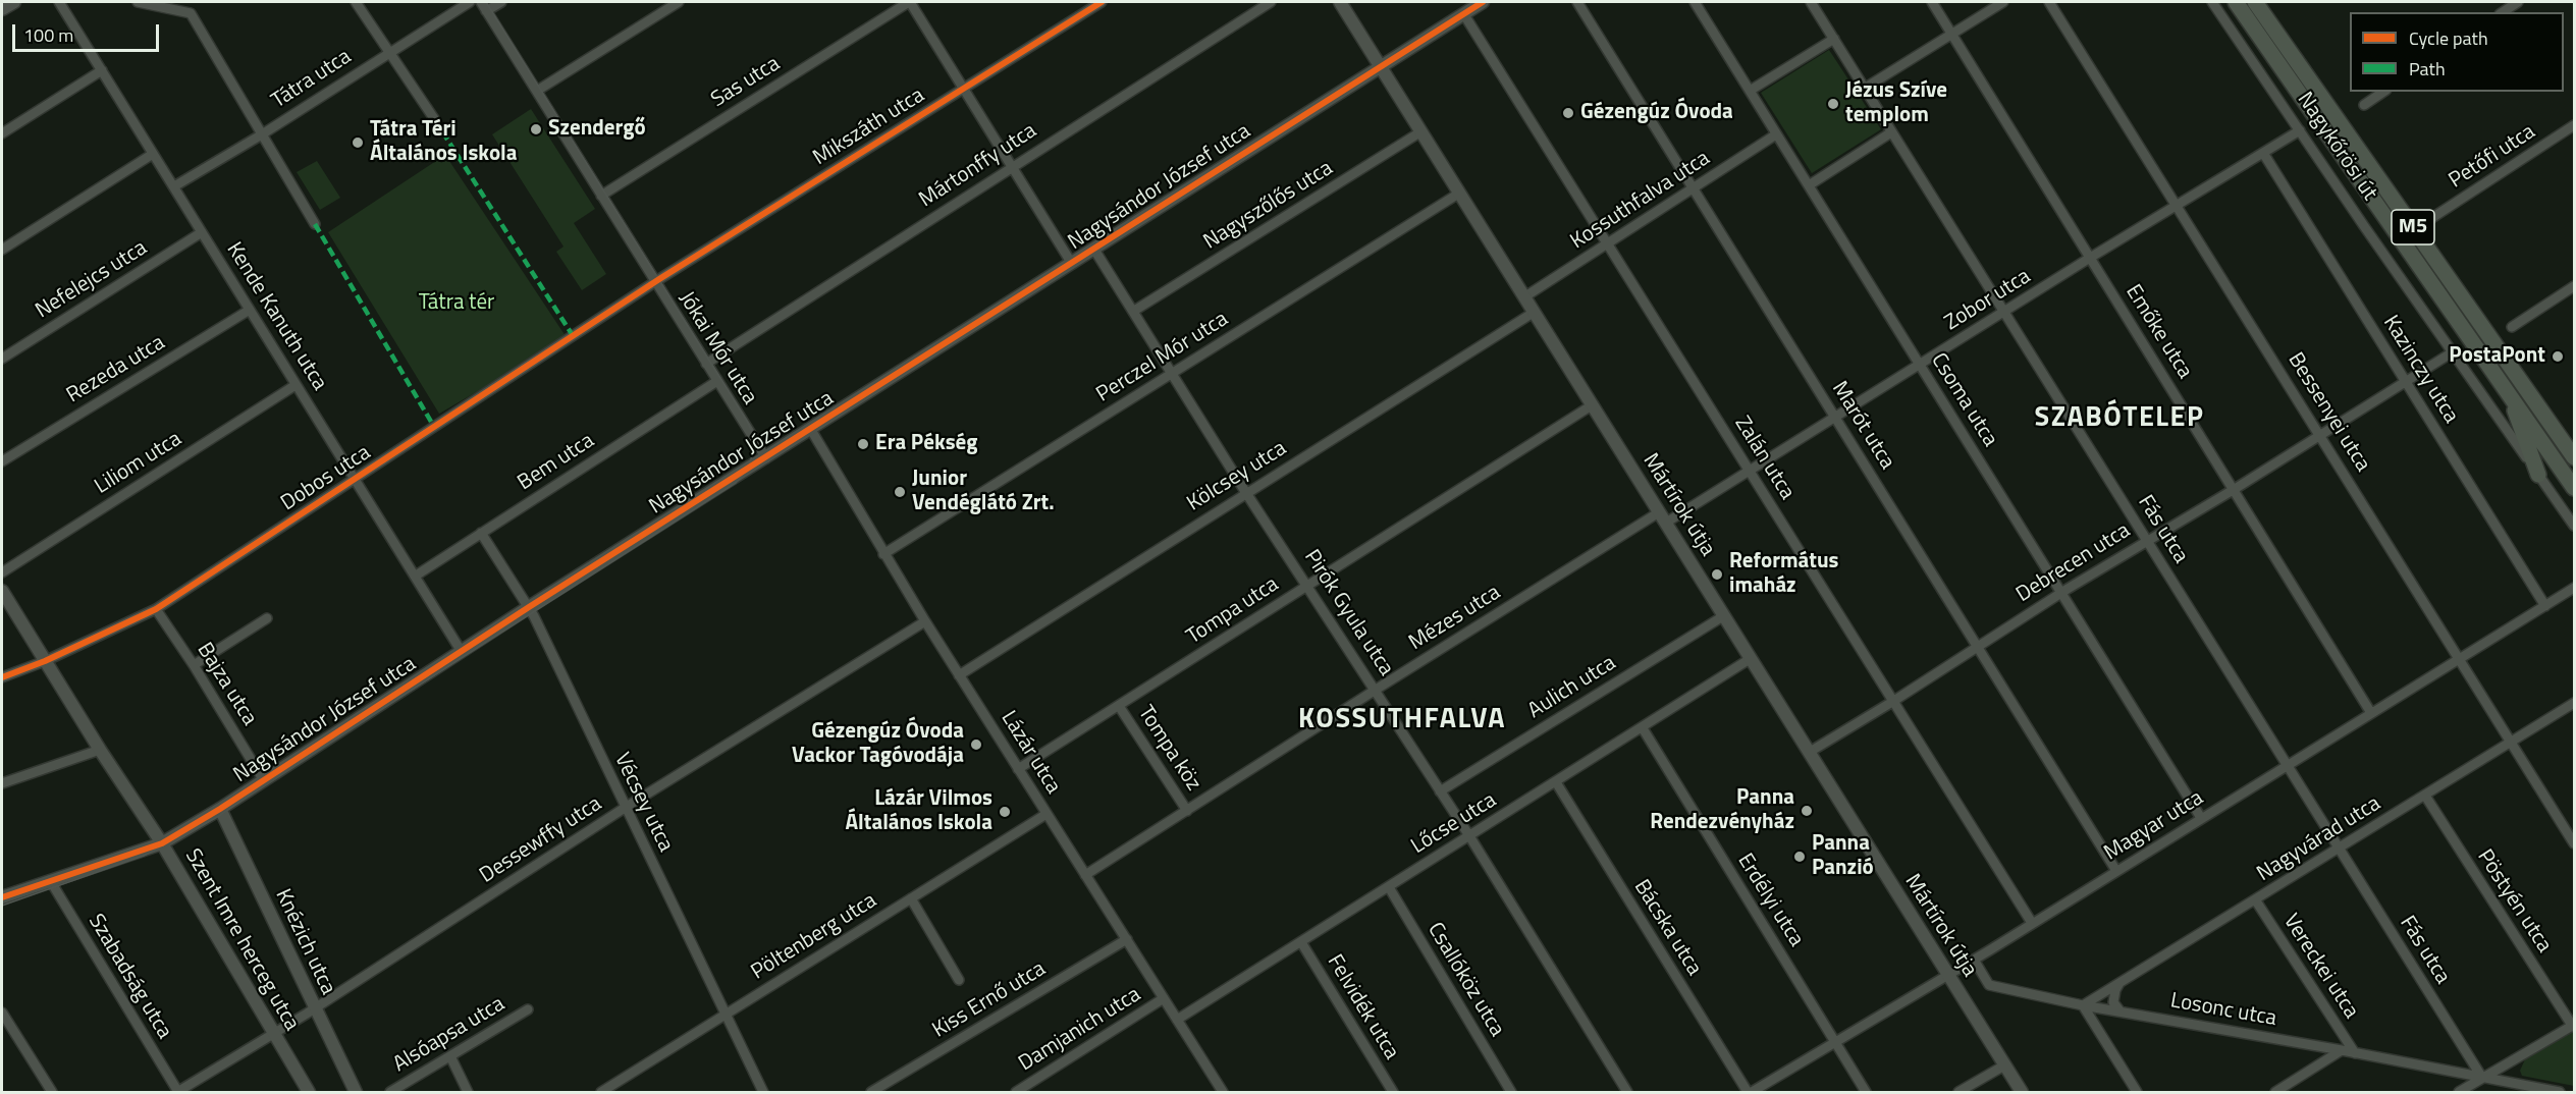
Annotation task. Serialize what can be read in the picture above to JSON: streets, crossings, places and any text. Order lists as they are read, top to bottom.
{
  "streets": {
    "main road": ["Nagykőrösi út", "M5"],
    "street": [
      "Tátra utca",
      "Sas utca",
      "Mikszáth utca",
      "Petőfi utca",
      "Mártonffy utca",
      "Nagysándor József utca",
      "Kossuthfalva utca",
      "Nagyszőlős utca",
      "Nefelejcs utca",
      "Zobor utca",
      "Kende Kanuth utca",
      "Emőke utca",
      "Jókai Mór utca",
      "Perczel Mór utca",
      "Rezeda utca",
      "Kazinczy utca",
      "Csoma utca",
      "Bessenyei utca",
      "Marót utca",
      "Zalán utca",
      "Bem utca",
      "Liliom utca",
      "Kölcsey utca",
      "Dobos utca",
      "Mártírok útja",
      "Fás utca",
      "Debrecen utca",
      "Tompa utca",
      "Pirók Gyula utca",
      "Mézes utca",
      "Bajza utca",
      "Aulich utca",
      "Tompa köz",
      "Lázár utca",
      "Vécsey utca",
      "Lőcse utca",
      "Magyar utca",
      "Nagyvárad utca",
      "Dessewffy utca",
      "Erdélyi utca",
      "Pöstyén utca",
      "Bácska utca",
      "Pöltenberg utca",
      "Szent Imre herceg utca",
      "Knézich utca",
      "Vereckei utca",
      "Szabadság utca",
      "Csallóköz utca",
      "Kiss Ernő utca",
      "Felvidék utca",
      "Losonc utca",
      "Damjanich utca",
      "Alsóapsa utca"
    ]
  },
  "crossings": [
    ["Tátra utca", "Kende Kanuth utca"],
    ["Sas utca", "Jókai Mór utca"],
    ["Mikszáth utca", "Jókai Mór utca"],
    ["Mikszáth utca", "Dobos utca"],
    ["Nagykőrösi út", "Zobor utca"],
    ["Nagykőrösi út", "Debrecen utca"],
    ["Mártonffy utca", "Jókai Mór utca"],
    ["Nagysándor József utca", "Kende Kanuth utca"],
    ["Nagysándor József utca", "Jókai Mór utca"],
    ["Nagysándor József utca", "Zalán utca"],
    ["Nagysándor József utca", "Mártírok útja"],
    ["Nagysándor József utca", "Pirók Gyula utca"],
    ["Nagysándor József utca", "Bajza utca"],
    ["Nagysándor József utca", "Lázár utca"],
    ["Nagysándor József utca", "Vécsey utca"],
    ["Nagysándor József utca", "Szent Imre herceg utca"],
    ["Nagysándor József utca", "Knézich utca"],
    ["Nagysándor József utca", "Szabadság utca"],
    ["Kossuthfalva utca", "Csoma utca"],
    ["Kossuthfalva utca", "Marót utca"],
    ["Kossuthfalva utca", "Zalán utca"],
    ["Kossuthfalva utca", "Mártírok útja"],
    ["Nagyszőlős utca", "Mártírok útja"],
    ["Nagyszőlős utca", "Pirók Gyula utca"],
    ["Nefelejcs utca", "Kende Kanuth utca"],
    ["Zobor utca", "Emőke utca"],
    ["Zobor utca", "Kazinczy utca"],
    ["Zobor utca", "Csoma utca"],
    ["Zobor utca", "Bessenyei utca"],
    ["Zobor utca", "Marót utca"],
    ["Zobor utca", "Zalán utca"],
    ["Zobor utca", "Mártírok útja"],
    ["Zobor utca", "Fás utca"],
    ["Zobor utca", "Mézes utca"],
    ["Kende Kanuth utca", "Rezeda utca"],
    ["Kende Kanuth utca", "Bem utca"],
    ["Kende Kanuth utca", "Liliom utca"],
    ["Kende Kanuth utca", "Dobos utca"],
    ["Emőke utca", "Debrecen utca"],
    ["Emőke utca", "Magyar utca"],
    ["Jókai Mór utca", "Bem utca"],
    ["Jókai Mór utca", "Dobos utca"],
    ["Perczel Mór utca", "Mártírok útja"],
    ["Perczel Mór utca", "Pirók Gyula utca"],
    ["Perczel Mór utca", "Lázár utca"],
    ["Kazinczy utca", "Debrecen utca"],
    ["Kazinczy utca", "Magyar utca"],
    ["Csoma utca", "Debrecen utca"],
    ["Csoma utca", "Magyar utca"],
    ["Bessenyei utca", "Debrecen utca"],
    ["Bessenyei utca", "Magyar utca"],
    ["Bessenyei utca", "Nagyvárad utca"],
    ["Marót utca", "Debrecen utca"],
    ["Marót utca", "Magyar utca"],
    ["Zalán utca", "Debrecen utca"],
    ["Zalán utca", "Magyar utca"],
    ["Bem utca", "Vécsey utca"],
    ["Kölcsey utca", "Mártírok útja"],
    ["Kölcsey utca", "Pirók Gyula utca"],
    ["Kölcsey utca", "Lázár utca"],
    ["Dobos utca", "Bajza utca"],
    ["Dobos utca", "Szent Imre herceg utca"],
    ["Mártírok útja", "Debrecen utca"],
    ["Mártírok útja", "Tompa utca"],
    ["Mártírok útja", "Mézes utca"],
    ["Mártírok útja", "Aulich utca"],
    ["Mártírok útja", "Lőcse utca"],
    ["Mártírok útja", "Magyar utca"],
    ["Fás utca", "Debrecen utca"],
    ["Fás utca", "Magyar utca"],
    ["Fás utca", "Nagyvárad utca"],
    ["Fás utca", "Losonc utca"],
    ["Tompa utca", "Pirók Gyula utca"],
    ["Tompa utca", "Tompa köz"],
    ["Tompa utca", "Lázár utca"],
    ["Pirók Gyula utca", "Mézes utca"],
    ["Pirók Gyula utca", "Aulich utca"],
    ["Pirók Gyula utca", "Lőcse utca"],
    ["Mézes utca", "Tompa köz"],
    ["Mézes utca", "Lázár utca"],
    ["Lázár utca", "Lőcse utca"],
    ["Lázár utca", "Dessewffy utca"],
    ["Lázár utca", "Pöltenberg utca"],
    ["Lázár utca", "Kiss Ernő utca"],
    ["Lázár utca", "Damjanich utca"],
    ["Vécsey utca", "Dessewffy utca"],
    ["Vécsey utca", "Pöltenberg utca"],
    ["Lőcse utca", "Erdélyi utca"],
    ["Lőcse utca", "Bácska utca"],
    ["Lőcse utca", "Csallóköz utca"],
    ["Lőcse utca", "Felvidék utca"],
    ["Magyar utca", "Erdélyi utca"],
    ["Magyar utca", "Bácska utca"],
    ["Magyar utca", "Losonc utca"],
    ["Nagyvárad utca", "Pöstyén utca"],
    ["Nagyvárad utca", "Vereckei utca"],
    ["Nagyvárad utca", "Losonc utca"],
    ["Dessewffy utca", "Szent Imre herceg utca"],
    ["Dessewffy utca", "Knézich utca"],
    ["Dessewffy utca", "Szabadság utca"],
    ["Vereckei utca", "Losonc utca"]
  ],
  "districts": ["SZABÓTELEP", "KOSSUTHFALVA"],
  "parks": ["Tátra tér"],
  "places": [
    "Jézus Szíve templom",
    "Gézengúz Óvoda",
    "Szendergő",
    "Tátra Téri Általános Iskola",
    "PostaPont",
    "Era Pékség",
    "Junior Vendéglátó Zrt.",
    "Református imaház",
    "Gézengúz Óvoda Vackor Tagóvodája",
    "Panna Rendezvényház",
    "Lázár Vilmos Általános Iskola",
    "Panna Panzió"
  ],
  "legend": ["Cycle path", "Path"],
  "scale_bar": "100 m"
}
